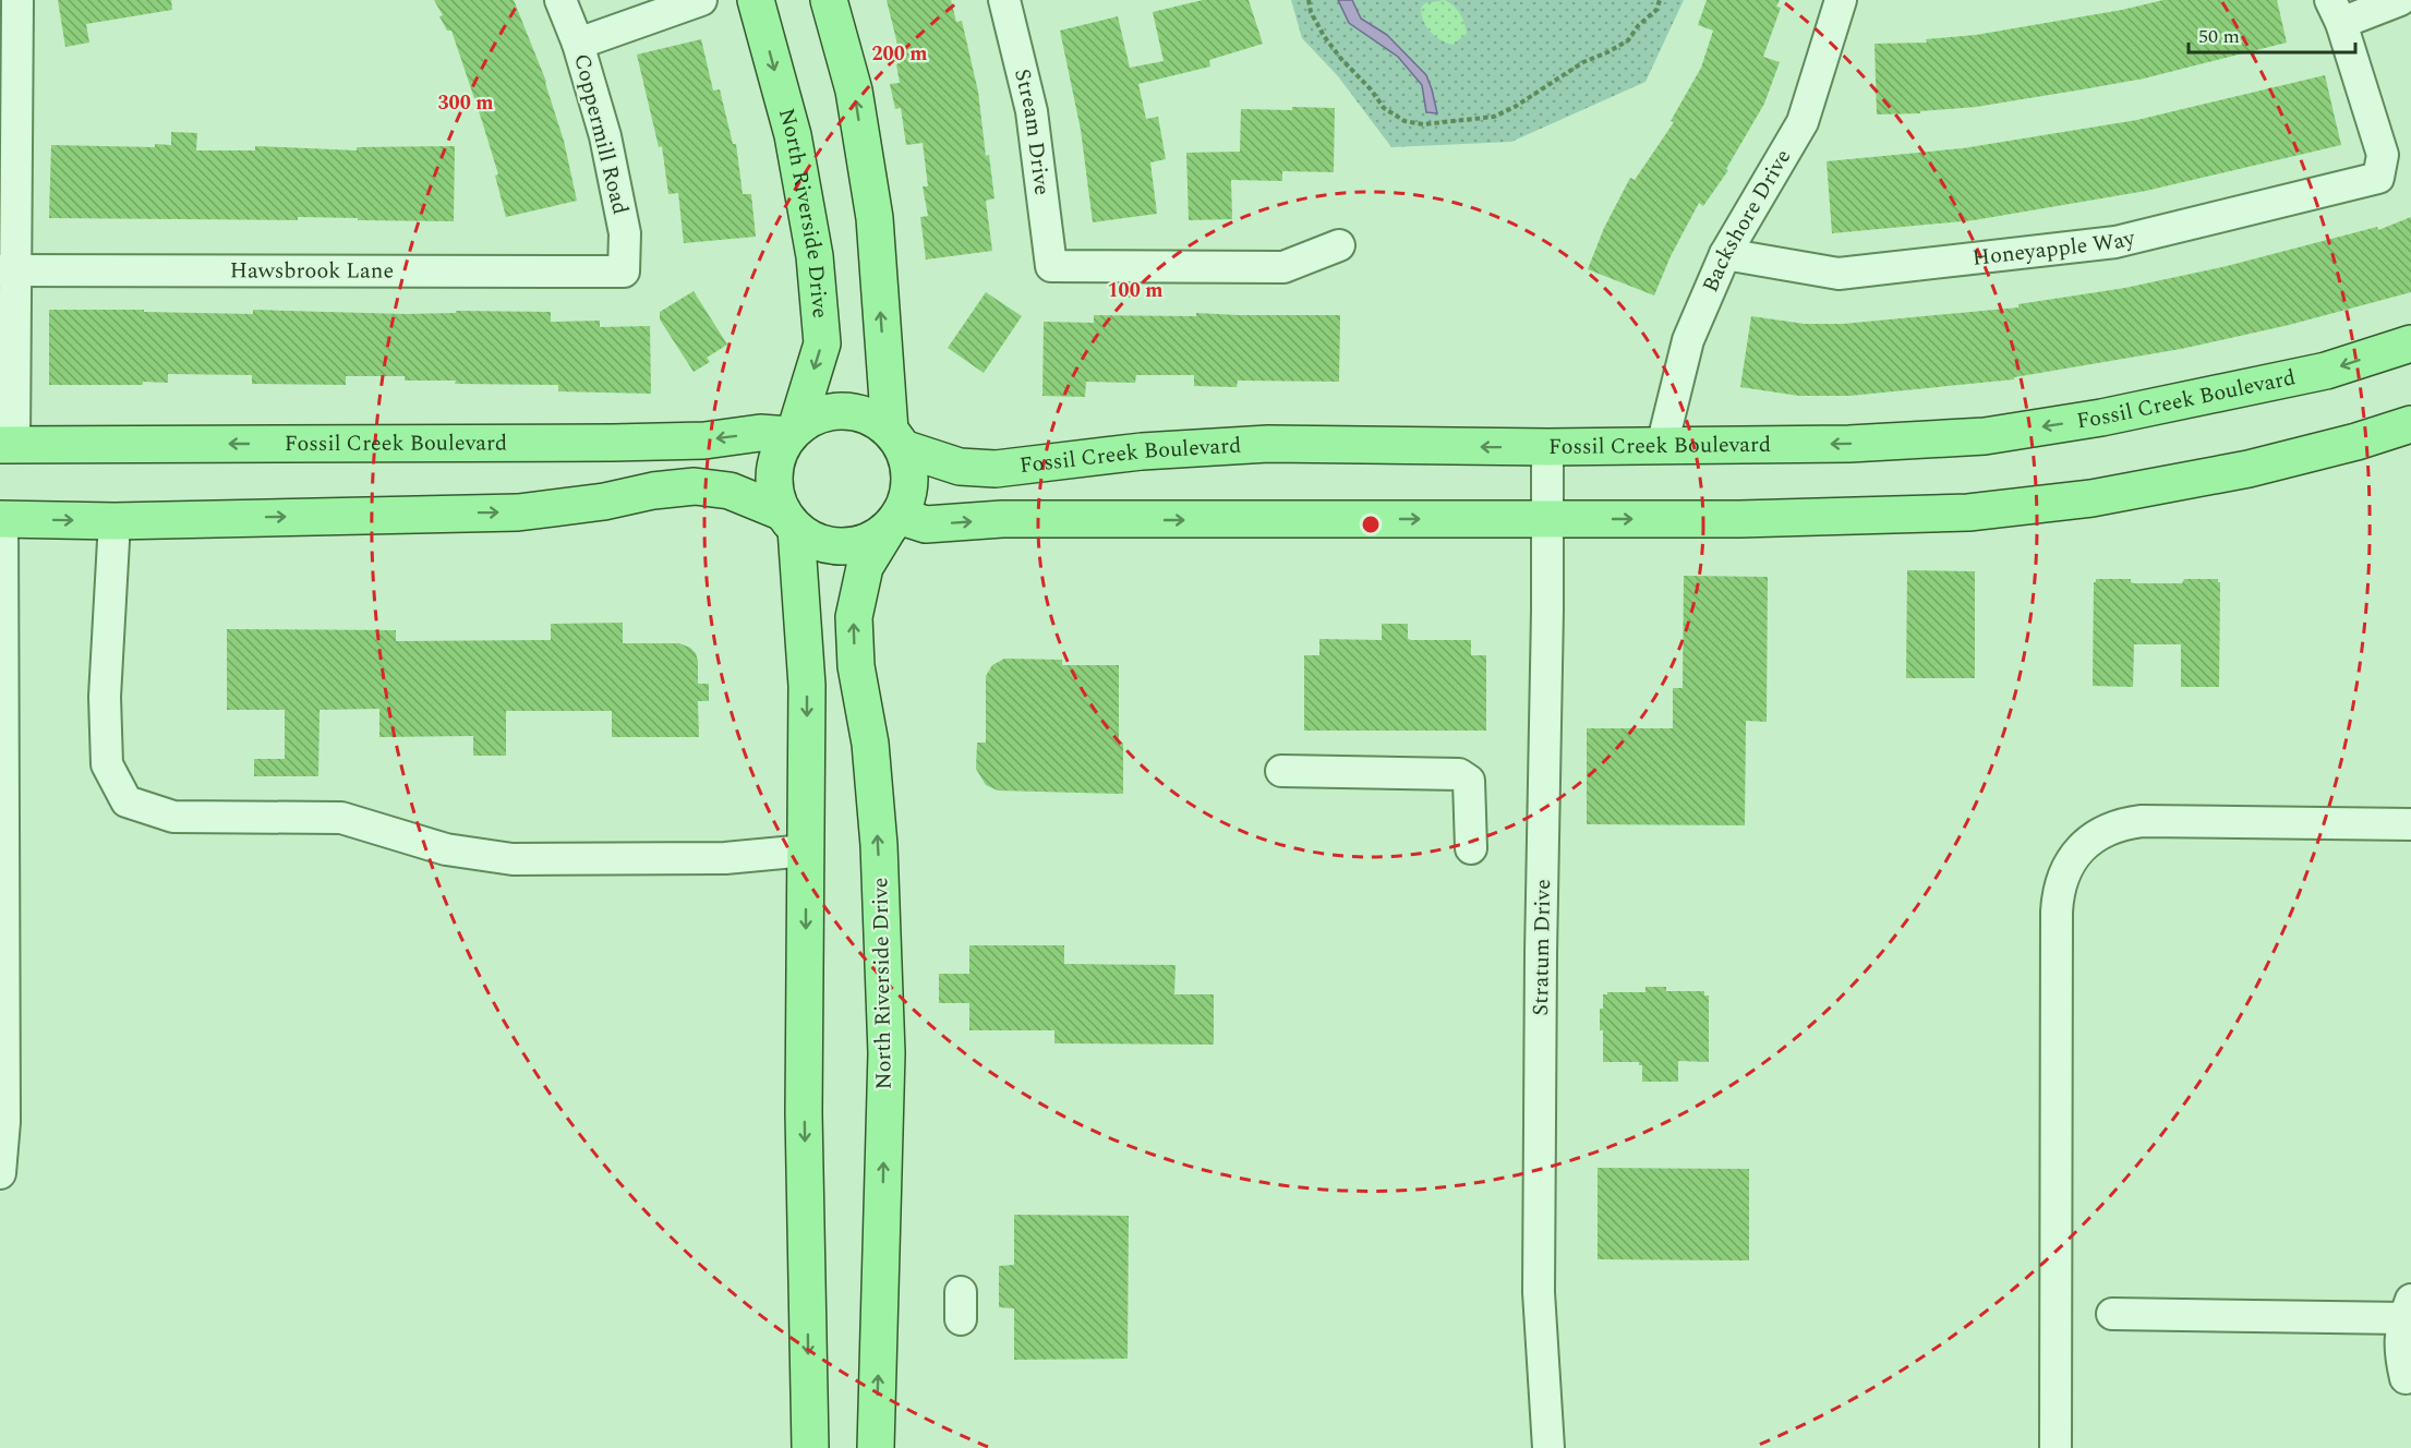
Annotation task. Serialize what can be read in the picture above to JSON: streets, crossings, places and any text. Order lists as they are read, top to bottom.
{
  "streets": {
    "main road": ["North Riverside Drive", "Fossil Creek Boulevard"],
    "street": [
      "Stream Drive",
      "Coppermill Road",
      "Backshore Drive",
      "Honeyapple Way",
      "Hawsbrook Lane",
      "Stratum Drive"
    ]
  },
  "crossings": [
    ["Coppermill Road", "Hawsbrook Lane"],
    ["North Riverside Drive", "Fossil Creek Boulevard"],
    ["Backshore Drive", "Honeyapple Way"],
    ["Backshore Drive", "Fossil Creek Boulevard"],
    ["Fossil Creek Boulevard", "Stratum Drive"]
  ],
  "scale_bar": "50 m",
  "rings": ["200 m", "300 m", "100 m"]
}
